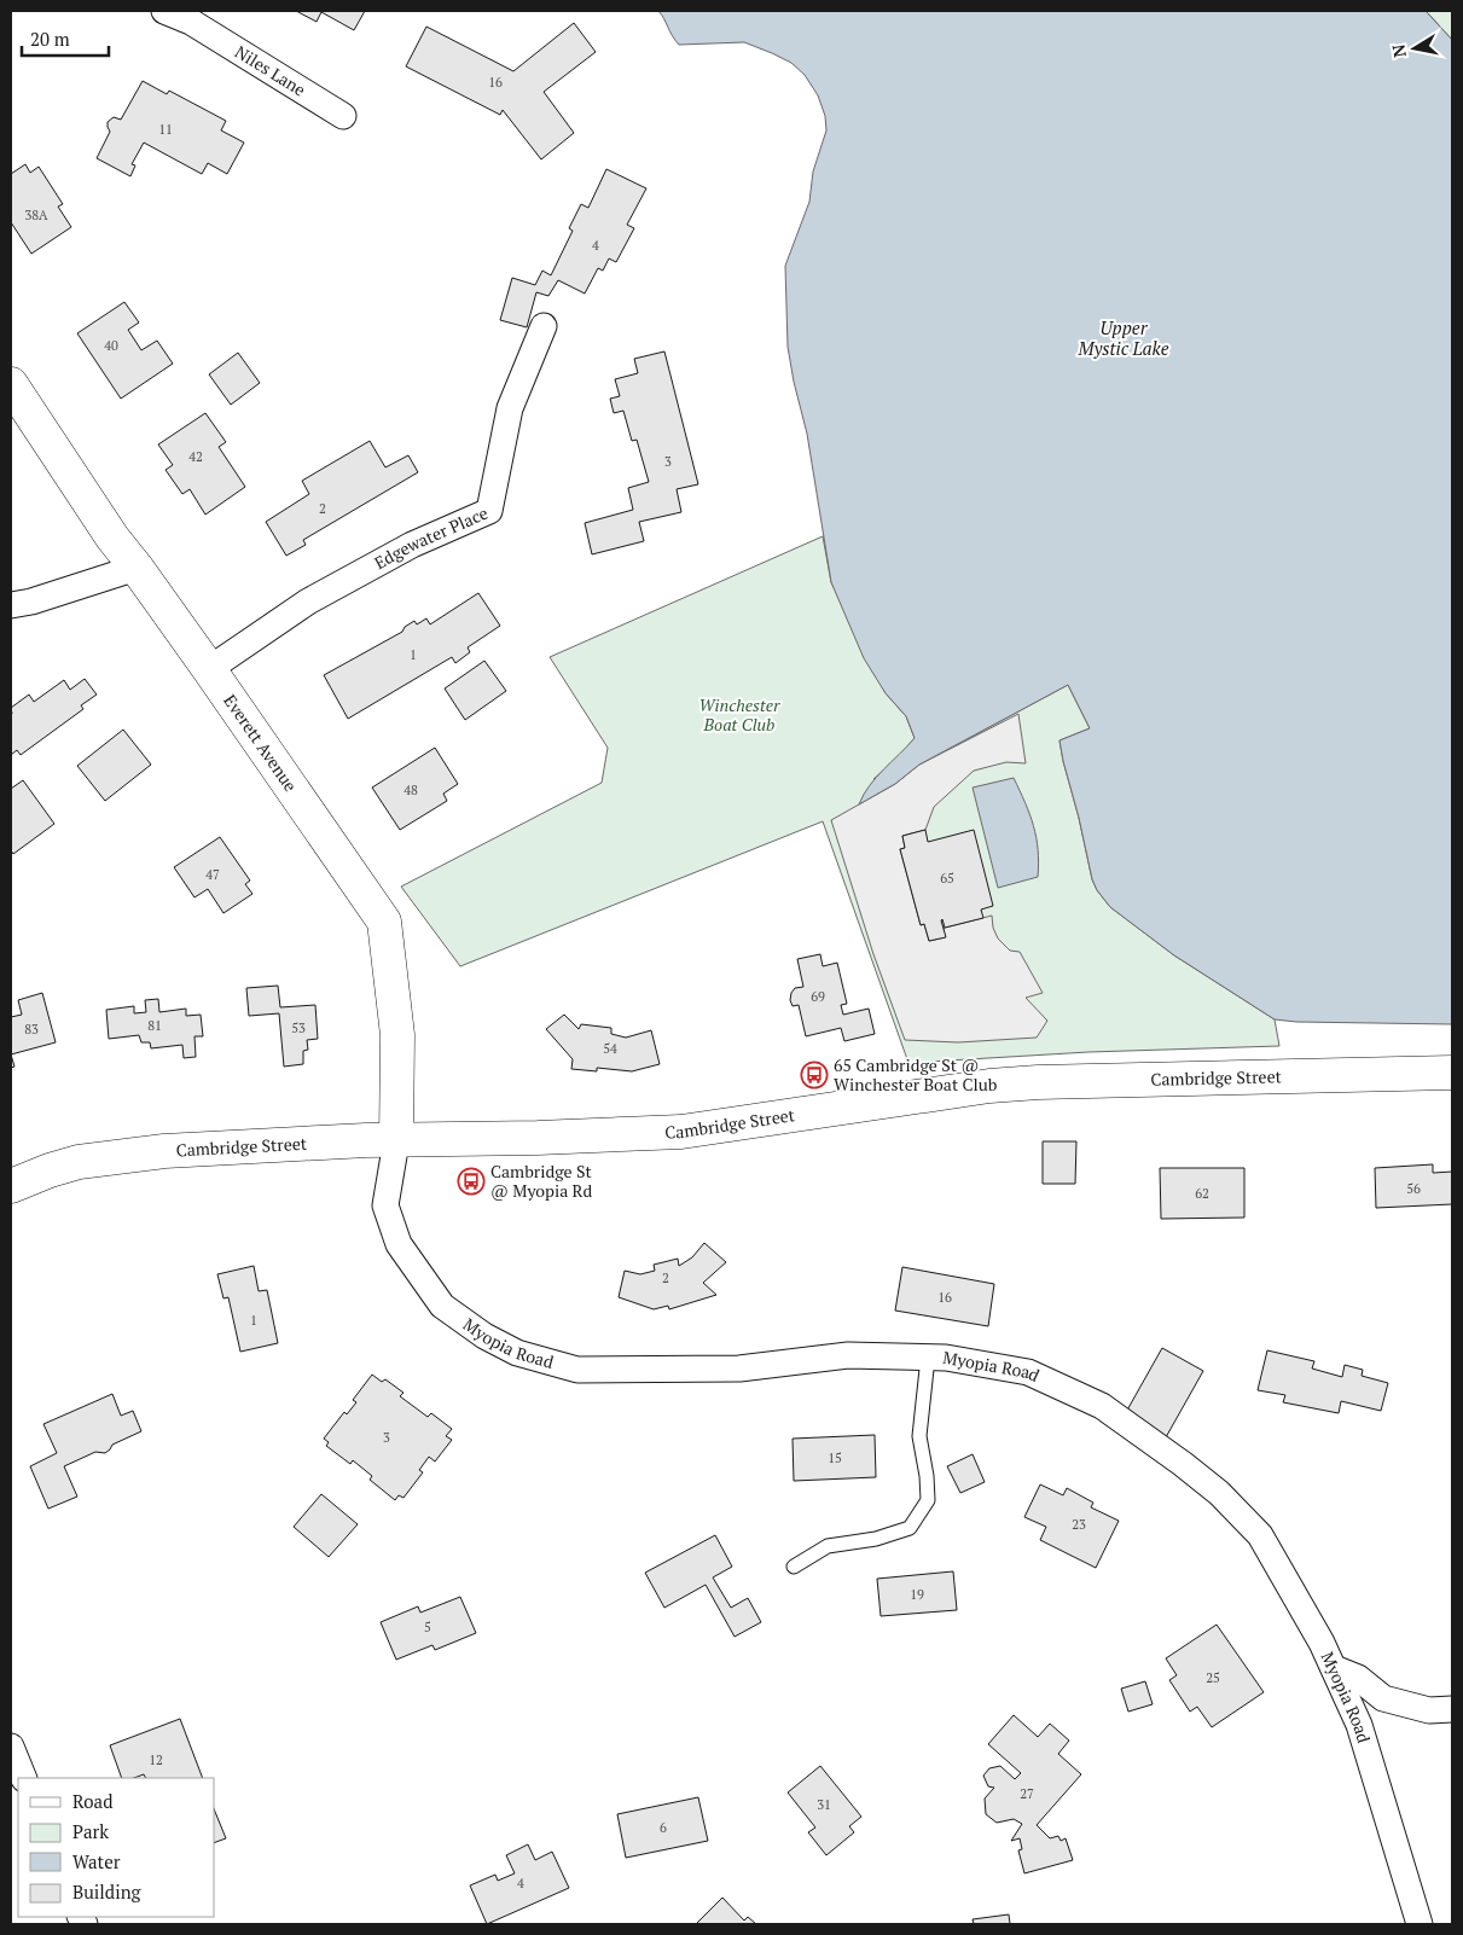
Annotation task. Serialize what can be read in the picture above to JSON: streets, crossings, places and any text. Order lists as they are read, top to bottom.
{
  "streets": {
    "main road": ["Everett Avenue", "Cambridge Street"],
    "street": ["Niles Lane", "Edgewater Place", "Myopia Road"]
  },
  "crossings": [
    ["Edgewater Place", "Everett Avenue"],
    ["Everett Avenue", "Cambridge Street"],
    ["Everett Avenue", "Myopia Road"],
    ["Cambridge Street", "Myopia Road"]
  ],
  "water": ["Upper Mystic Lake"],
  "parks": ["Winchester Boat Club"],
  "places": {
    "bus stop": ["65 Cambridge St @ Winchester Boat Club", "Cambridge St @ Myopia Rd"]
  },
  "house_numbers": [
    "16",
    "11",
    "38A",
    "4",
    "40",
    "42",
    "3",
    "2",
    "1",
    "48",
    "47",
    "65",
    "69",
    "81",
    "53",
    "83",
    "54",
    "56",
    "62",
    "2",
    "16",
    "1",
    "3",
    "15",
    "23",
    "19",
    "5",
    "25",
    "12",
    "27",
    "31",
    "6",
    "4"
  ],
  "legend": [
    "Road",
    "Park",
    "Water",
    "Building"
  ],
  "scale_bar": "20 m",
  "north": "left"
}
